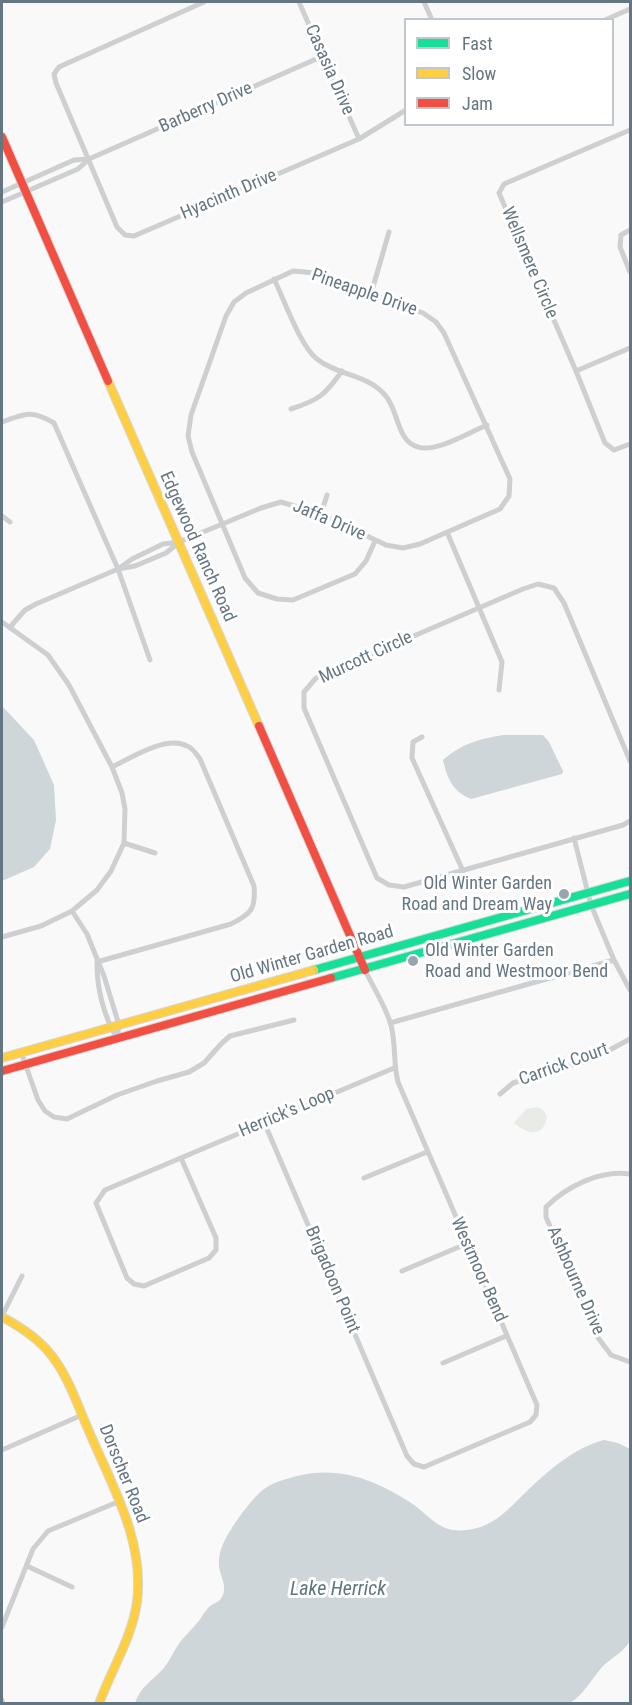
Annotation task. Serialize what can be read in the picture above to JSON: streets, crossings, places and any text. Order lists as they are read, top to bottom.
{
  "streets": {
    "street": [
      "Casasia Drive",
      "Barberry Drive",
      "Hyacinth Drive",
      "Wellsmere Circle",
      "Pineapple Drive",
      "Jaffa Drive",
      "Edgewood Ranch Road",
      "Murcott Circle",
      "Old Winter Garden Road",
      "Carrick Court",
      "Herrick's Loop",
      "Westmoor Bend",
      "Brigadoon Point",
      "Ashbourne Drive",
      "Dorscher Road"
    ]
  },
  "crossings": [
    ["Casasia Drive", "Barberry Drive"],
    ["Casasia Drive", "Hyacinth Drive"],
    ["Barberry Drive", "Hyacinth Drive"],
    ["Barberry Drive", "Edgewood Ranch Road"],
    ["Pineapple Drive", "Jaffa Drive"],
    ["Jaffa Drive", "Edgewood Ranch Road"],
    ["Edgewood Ranch Road", "Old Winter Garden Road"],
    ["Edgewood Ranch Road", "Westmoor Bend"],
    ["Old Winter Garden Road", "Westmoor Bend"],
    ["Herrick's Loop", "Westmoor Bend"],
    ["Herrick's Loop", "Brigadoon Point"],
    ["Westmoor Bend", "Brigadoon Point"]
  ],
  "water": ["Lake Herrick"],
  "places": ["Old Winter Garden Road and Dream Way", "Old Winter Garden Road and Westmoor Bend"],
  "legend": ["Fast", "Slow", "Jam"]
}
